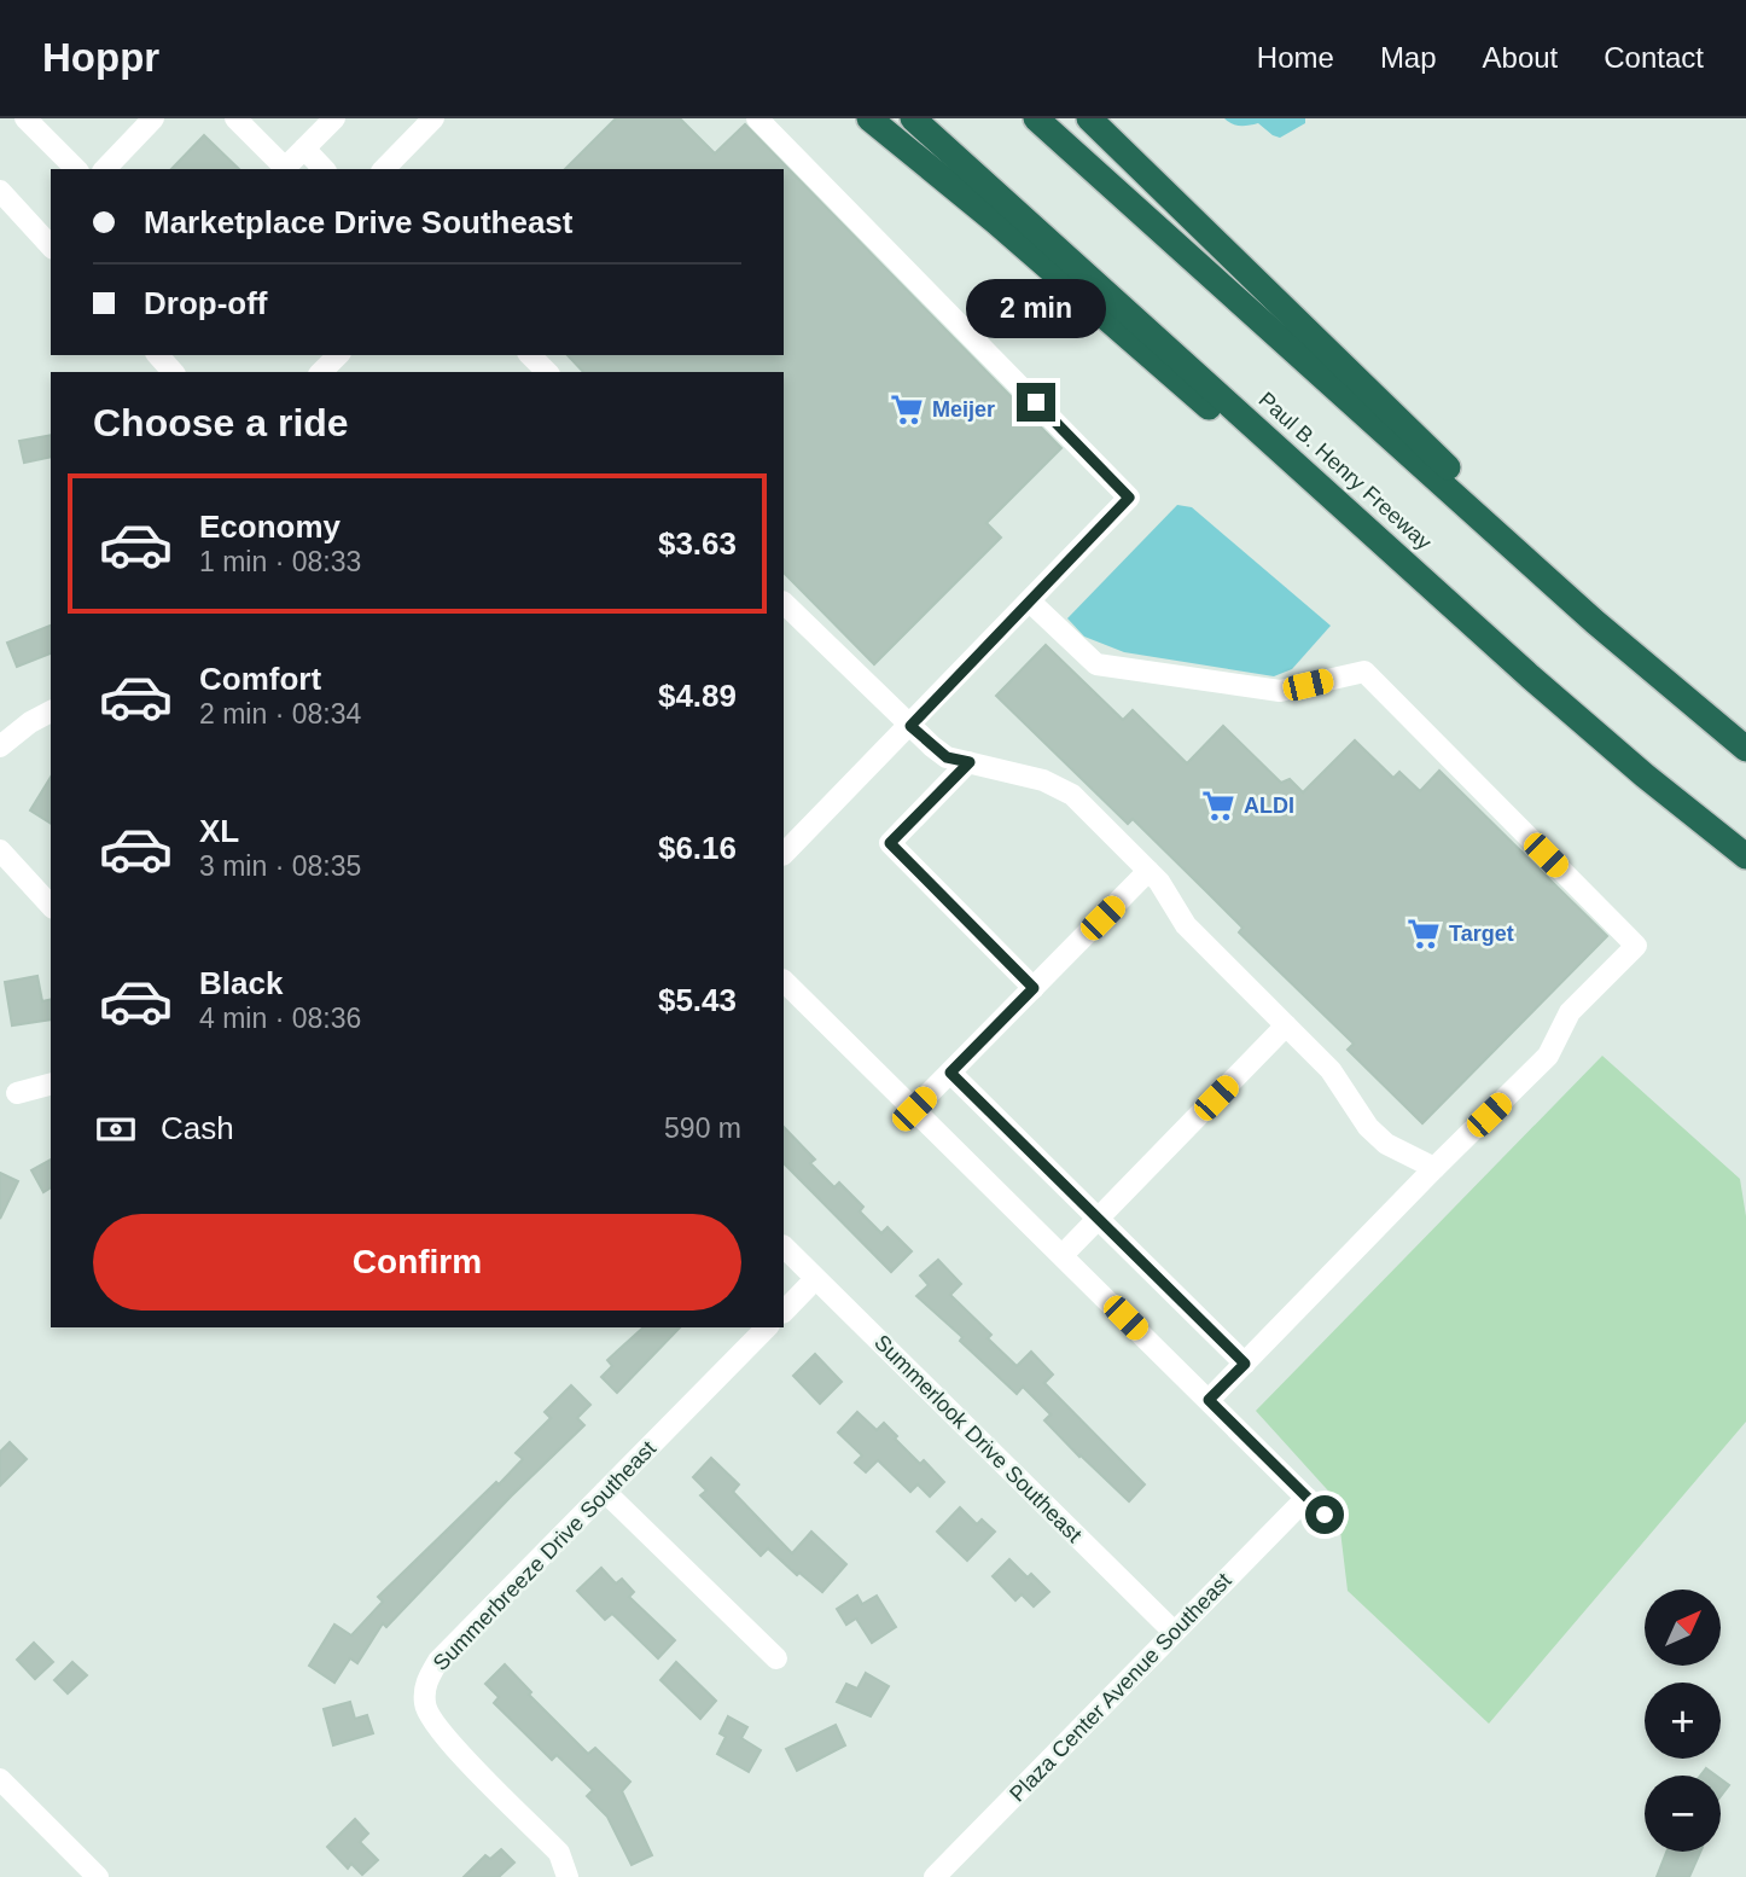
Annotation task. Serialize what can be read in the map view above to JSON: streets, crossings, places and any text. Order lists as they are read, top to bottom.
{
  "streets": {
    "highway": ["Paul B. Henry Freeway"],
    "street": ["Summerlook Drive Southeast", "Summerbreeze Drive Southeast", "Plaza Center Avenue Southeast"]
  },
  "crossings": [
    ["Summerlook Drive Southeast", "Plaza Center Avenue Southeast"]
  ],
  "places": {
    "supermarket": ["Meijer", "ALDI", "Target"]
  },
  "north": "top right",
  "page": {
    "header": "Hoppr",
    "nav": [
      "Home",
      "Map",
      "About",
      "Contact"
    ],
    "banner": ["Marketplace Drive Southeast", "Drop-off"],
    "bubble": "2 min",
    "heading": "Choose a ride",
    "list": [
      {
        "name": "Economy",
        "note": "1 min · 08:33",
        "value": "$3.63"
      },
      {
        "name": "Comfort",
        "note": "2 min · 08:34",
        "value": "$4.89"
      },
      {
        "name": "XL",
        "note": "3 min · 08:35",
        "value": "$6.16"
      },
      {
        "name": "Black",
        "note": "4 min · 08:36",
        "value": "$5.43"
      }
    ],
    "pay": ["Cash", "590 m"],
    "buttons": "Confirm",
    "map_buttons": ["+", "−"]
  }
}
